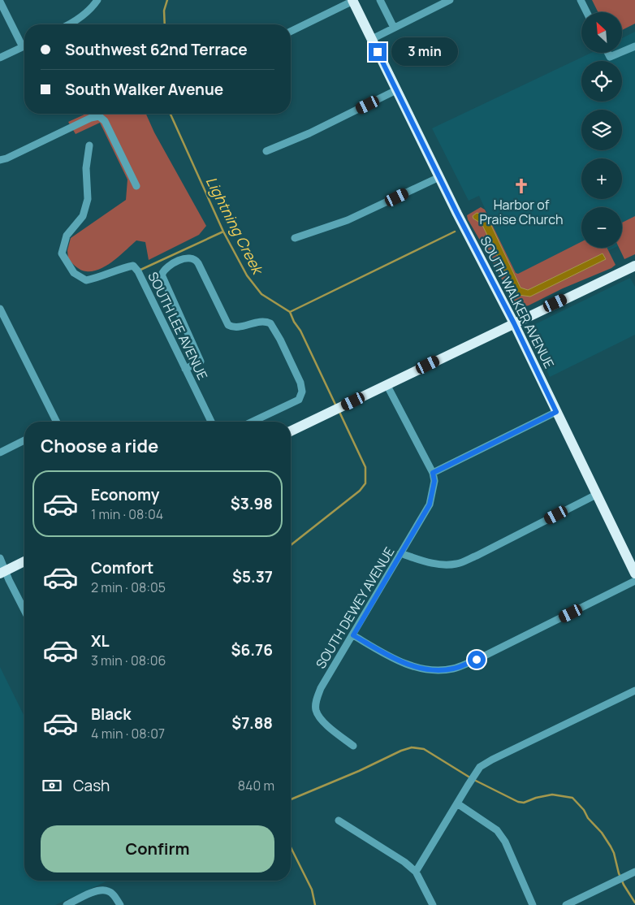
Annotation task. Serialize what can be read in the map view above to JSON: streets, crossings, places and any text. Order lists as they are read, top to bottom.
{
  "streets": {
    "main road": ["SOUTH WALKER AVENUE"],
    "street": ["SOUTH LEE AVENUE", "SOUTH DEWEY AVENUE"]
  },
  "water": ["Lightning Creek"],
  "places": {
    "church": ["Harbor of Praise Church"]
  },
  "north": "top left",
  "page": {
    "map_buttons": ["+", "−"],
    "banner": ["Southwest 62nd Terrace", "South Walker Avenue"],
    "bubble": "3 min",
    "heading": "Choose a ride",
    "list": [
      {
        "name": "Economy",
        "note": "1 min · 08:04",
        "value": "$3.98"
      },
      {
        "name": "Comfort",
        "note": "2 min · 08:05",
        "value": "$5.37"
      },
      {
        "name": "XL",
        "note": "3 min · 08:06",
        "value": "$6.76"
      },
      {
        "name": "Black",
        "note": "4 min · 08:07",
        "value": "$7.88"
      }
    ],
    "pay": ["Cash", "840 m"],
    "buttons": "Confirm"
  }
}
